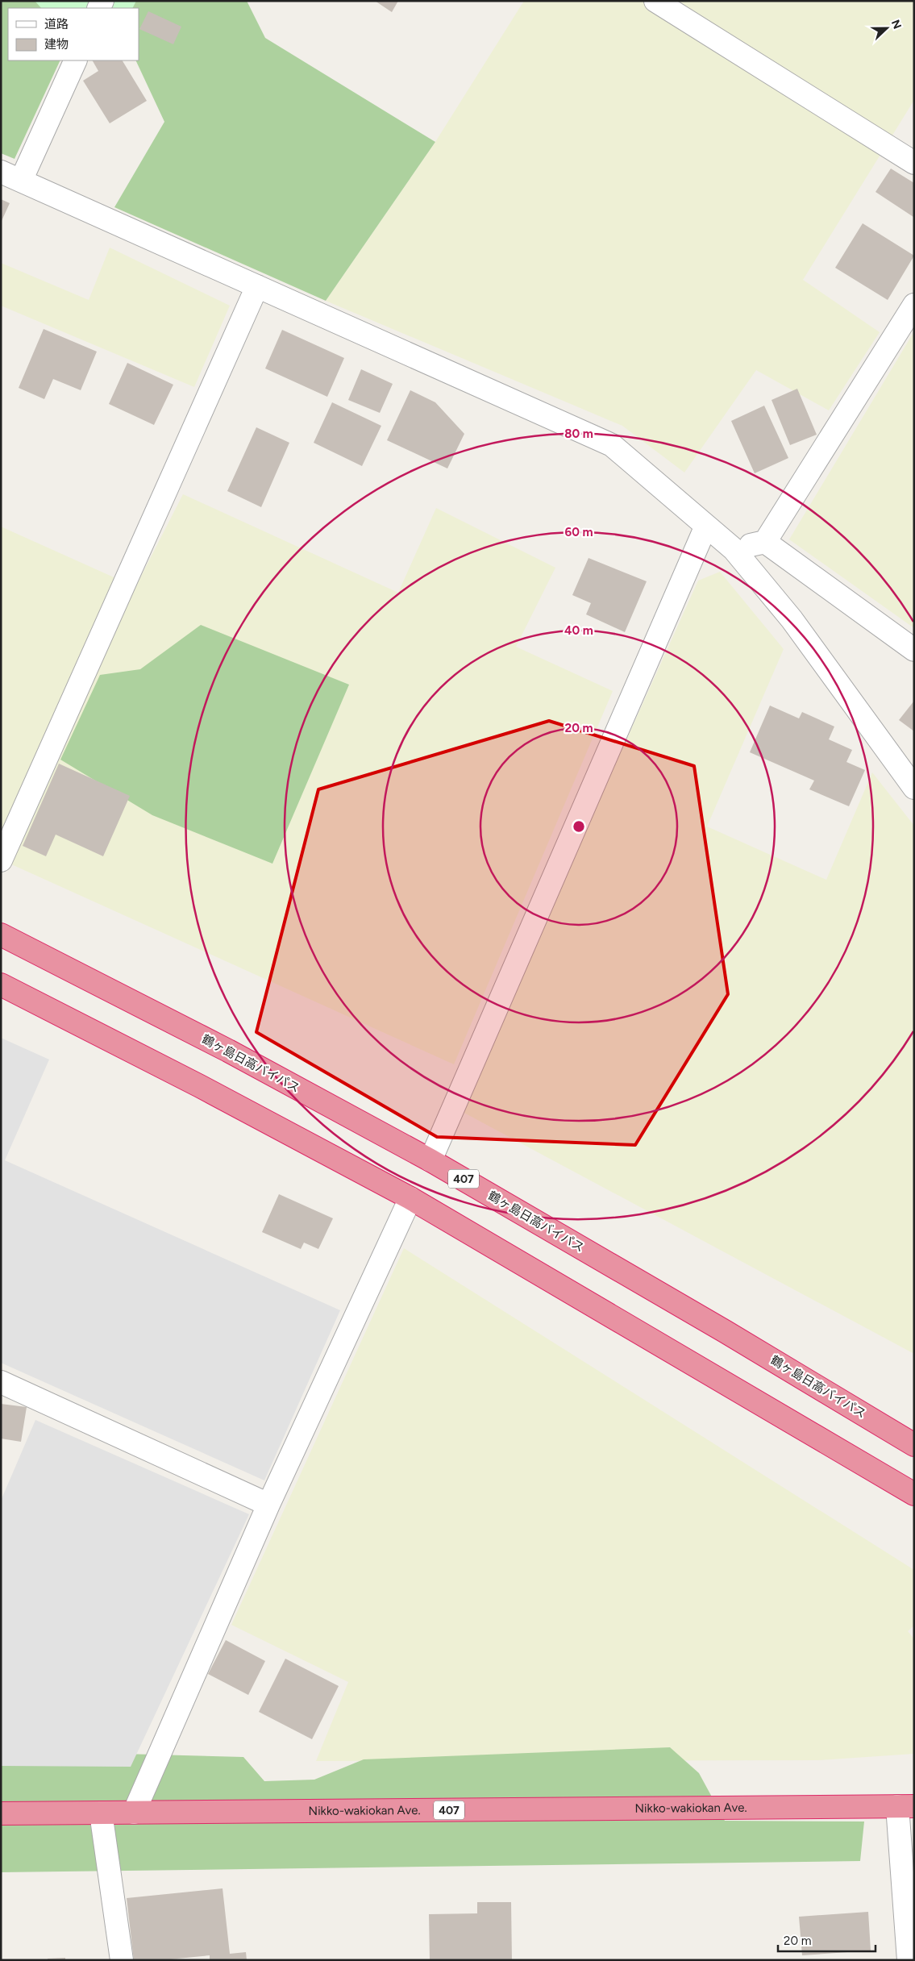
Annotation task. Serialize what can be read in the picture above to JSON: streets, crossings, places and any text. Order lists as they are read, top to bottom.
{
  "streets": {
    "highway": ["鶴ヶ島日高バイパス", "407", "Nikko-wakiokan Ave."]
  },
  "legend": ["道路", "建物"],
  "scale_bar": "20 m",
  "north": "right",
  "rings": [
    "80 m",
    "60 m",
    "40 m",
    "20 m"
  ]
}
